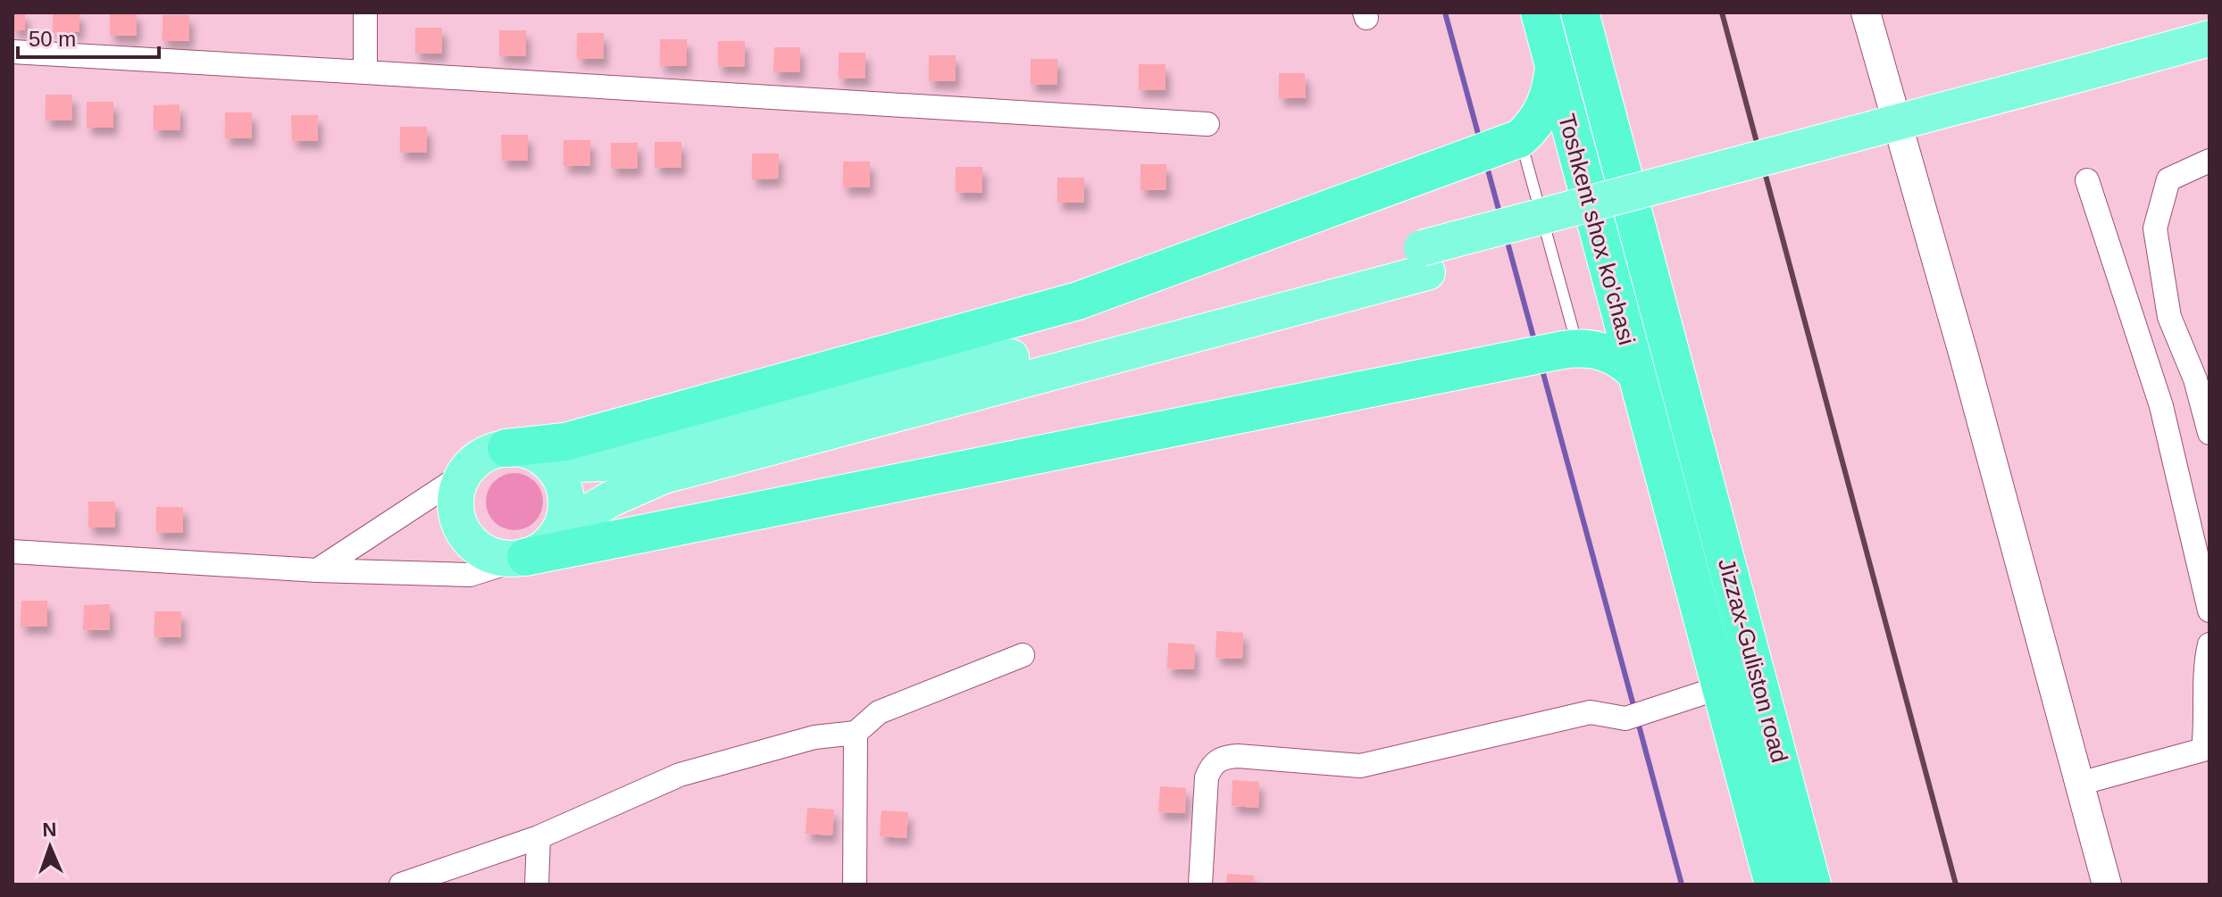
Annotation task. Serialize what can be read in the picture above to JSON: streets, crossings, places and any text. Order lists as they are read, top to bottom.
{
  "streets": {
    "highway": ["Toshkent shox ko'chasi", "Jizzax-Guliston road"]
  },
  "crossings": [
    ["Toshkent shox ko'chasi", "Jizzax-Guliston road"]
  ],
  "scale_bar": "50 m",
  "north": "top"
}
